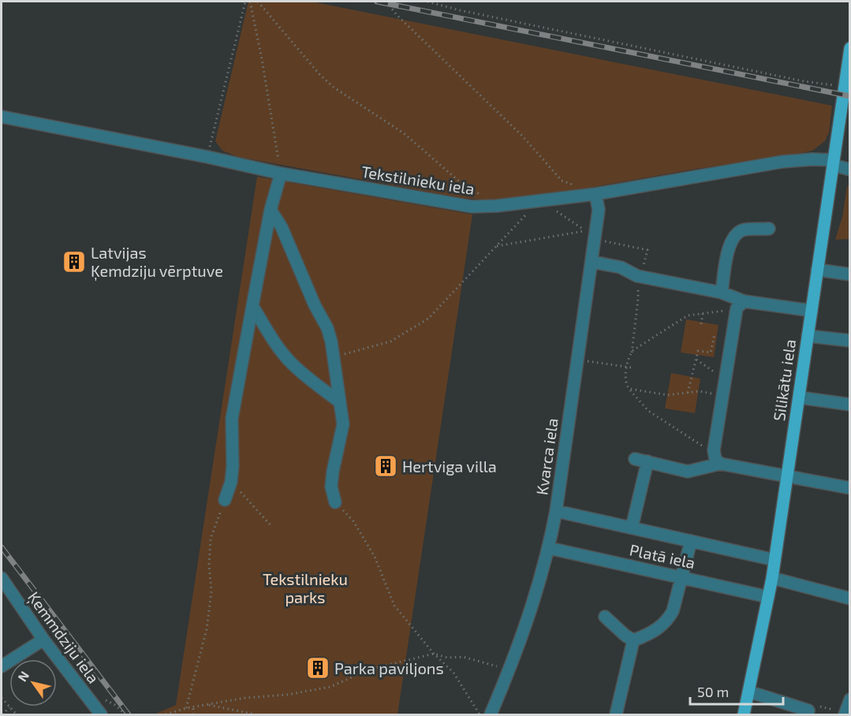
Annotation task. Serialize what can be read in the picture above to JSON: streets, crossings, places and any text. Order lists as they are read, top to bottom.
{
  "streets": {
    "main road": ["Silikātu iela"],
    "street": [
      "Tekstilnieku iela",
      "Kvarca iela",
      "Platā iela",
      "Ķemmdziju iela"
    ]
  },
  "crossings": [
    ["Tekstilnieku iela", "Silikātu iela"],
    ["Tekstilnieku iela", "Kvarca iela"],
    ["Silikātu iela", "Platā iela"],
    ["Kvarca iela", "Platā iela"]
  ],
  "parks": ["Tekstilnieku parks"],
  "places": {
    "building": ["Latvijas Ķemdziju vērptuve", "Hertviga villa", "Parka paviljons"]
  },
  "scale_bar": "50 m",
  "north": "top left"
}
